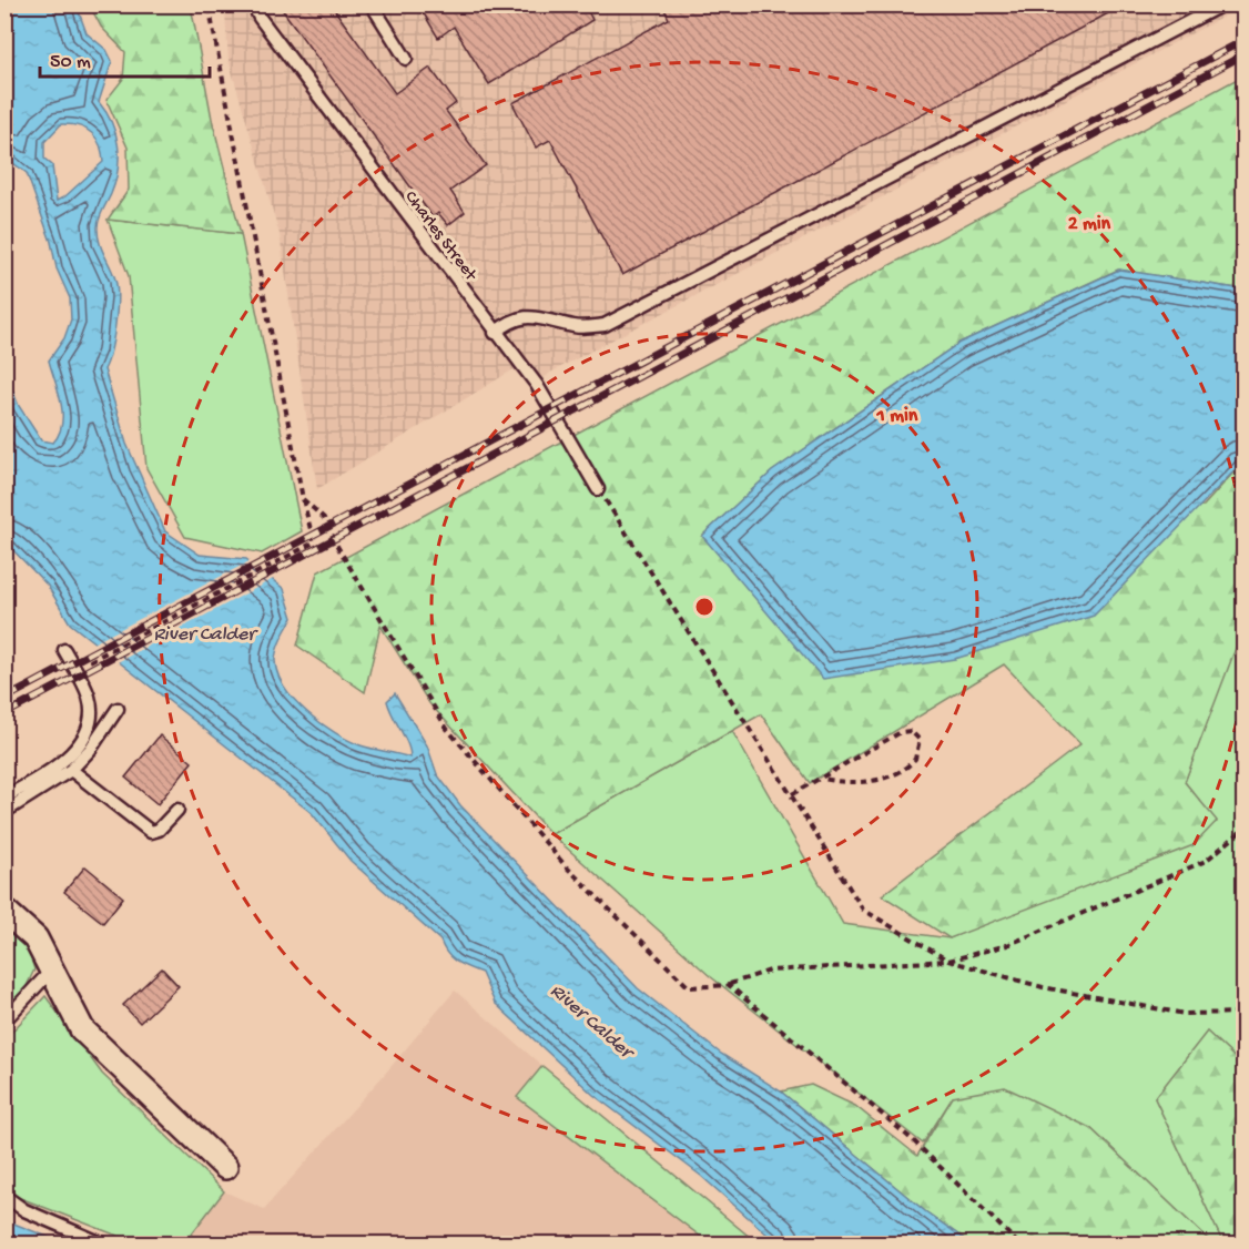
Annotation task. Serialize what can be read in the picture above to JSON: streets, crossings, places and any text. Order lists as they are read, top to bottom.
{
  "streets": {
    "lane": ["Charles Street"]
  },
  "water": ["River Calder"],
  "scale_bar": "50 m",
  "rings": ["2 min", "1 min"]
}
